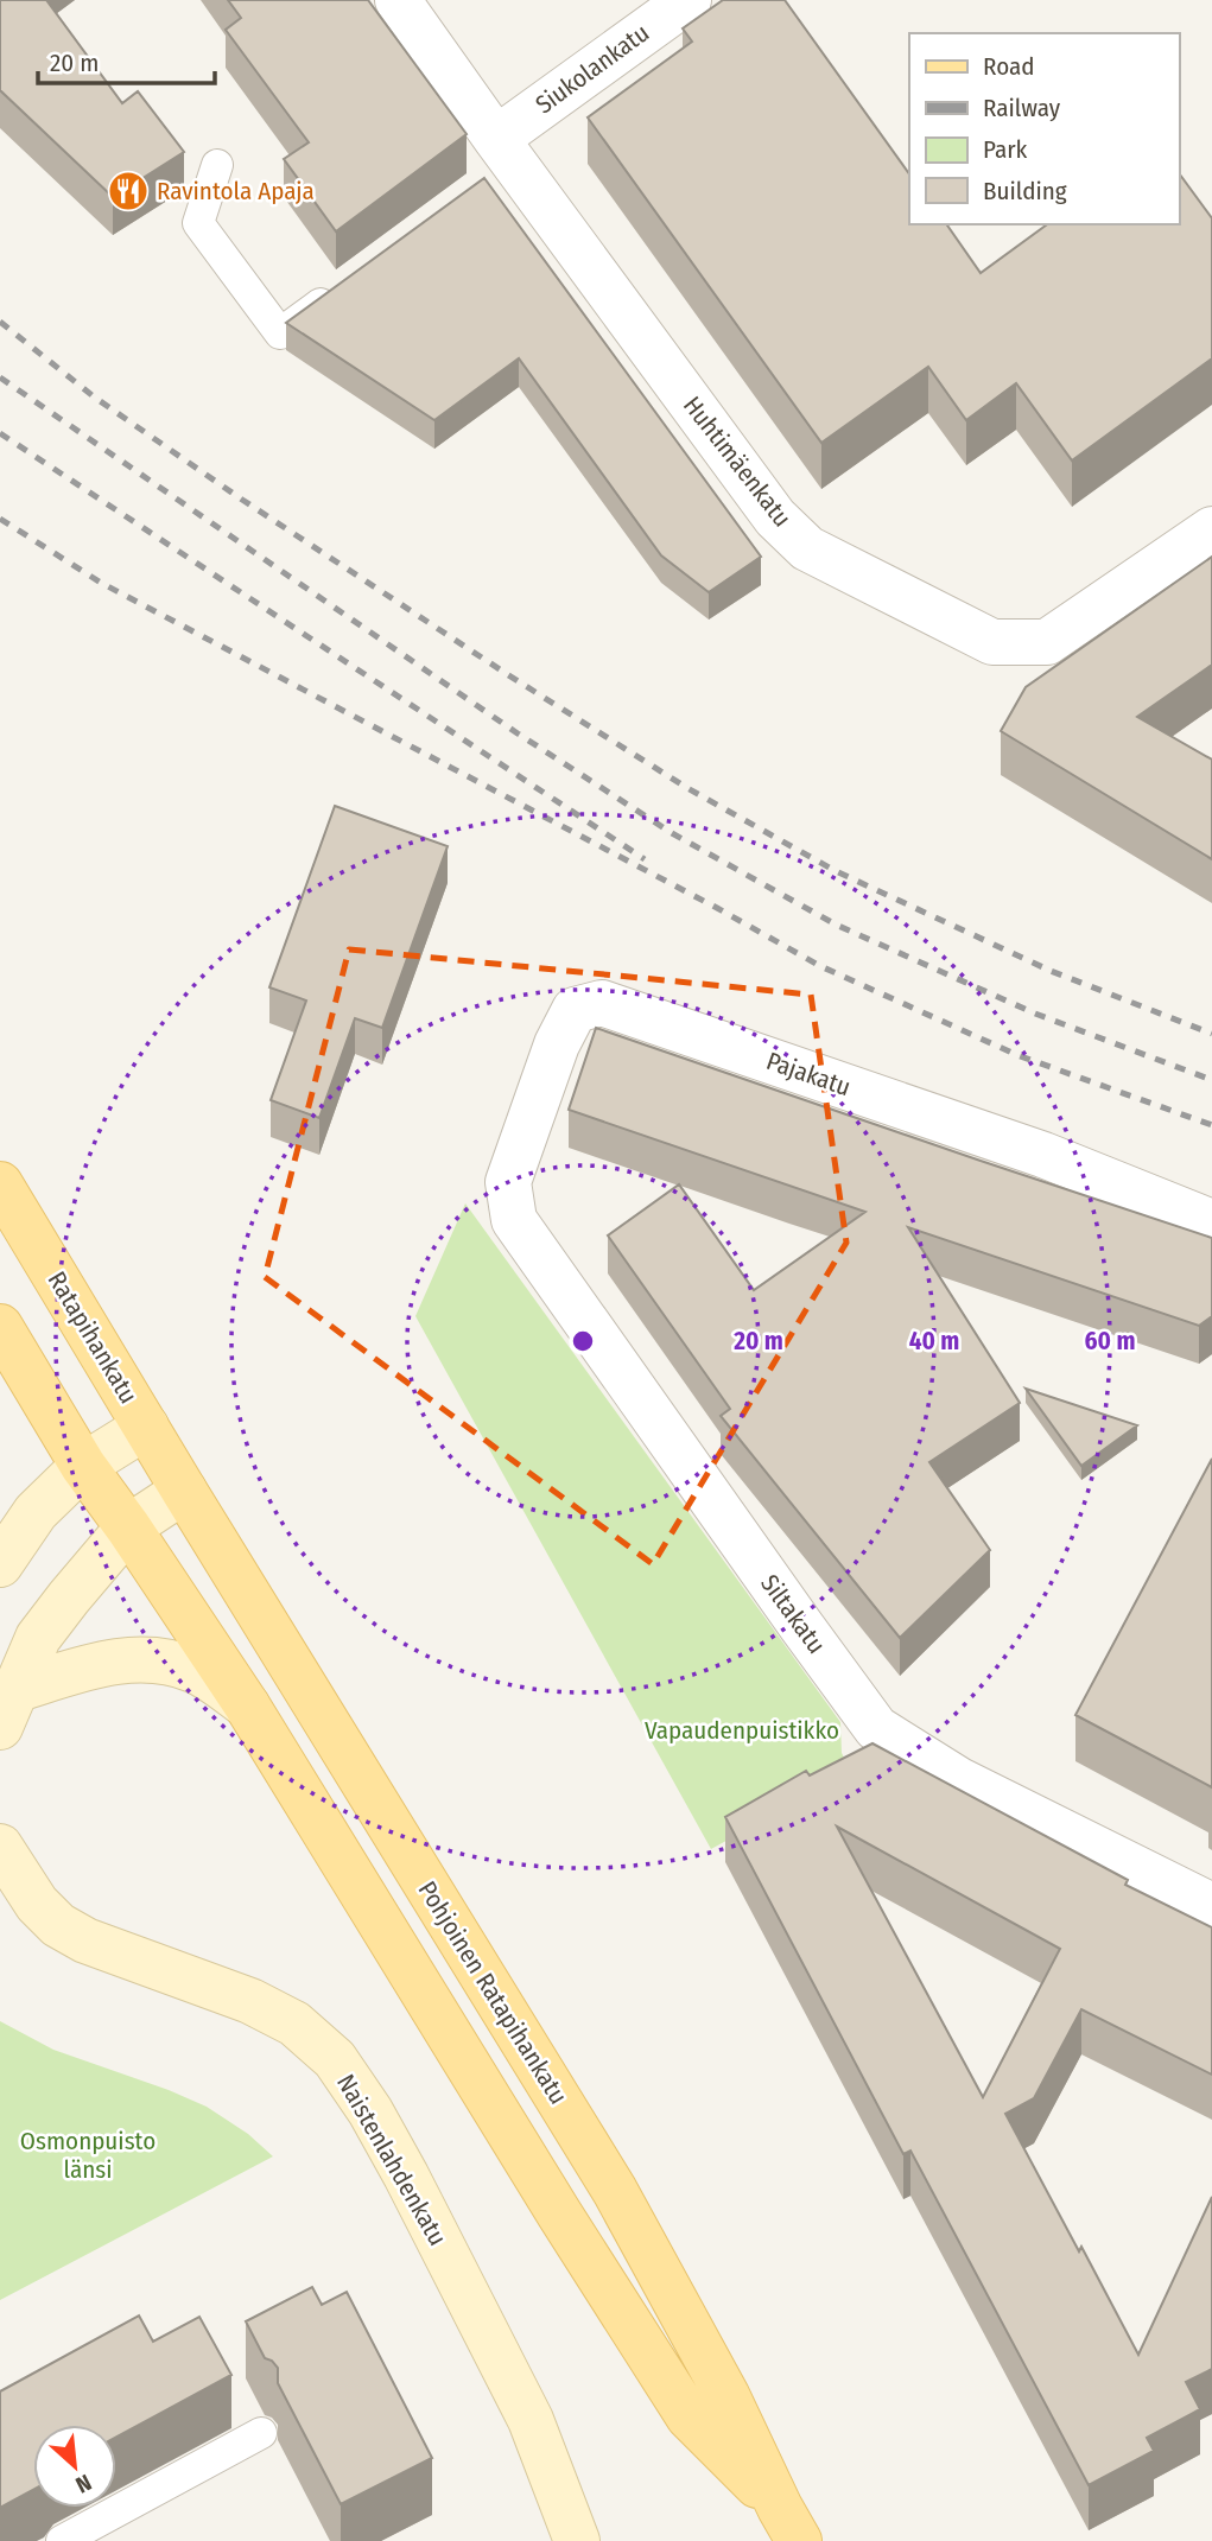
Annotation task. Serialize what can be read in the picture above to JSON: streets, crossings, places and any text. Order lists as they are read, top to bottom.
{
  "streets": {
    "main road": ["Ratapihankatu", "Pohjoinen Ratapihankatu", "Naistenlahdenkatu"],
    "street": [
      "Siukolankatu",
      "Huhtimäenkatu",
      "Pajakatu",
      "Siltakatu"
    ]
  },
  "crossings": [
    ["Siukolankatu", "Huhtimäenkatu"],
    ["Pajakatu", "Siltakatu"],
    ["Ratapihankatu", "Pohjoinen Ratapihankatu"]
  ],
  "parks": ["Vapaudenpuistikko", "Osmonpuisto länsi"],
  "places": {
    "restaurant": ["Ravintola Apaja"]
  },
  "legend": [
    "Road",
    "Railway",
    "Park",
    "Building"
  ],
  "scale_bar": "20 m",
  "north": "bottom right",
  "rings": ["20 m", "40 m", "60 m"]
}
